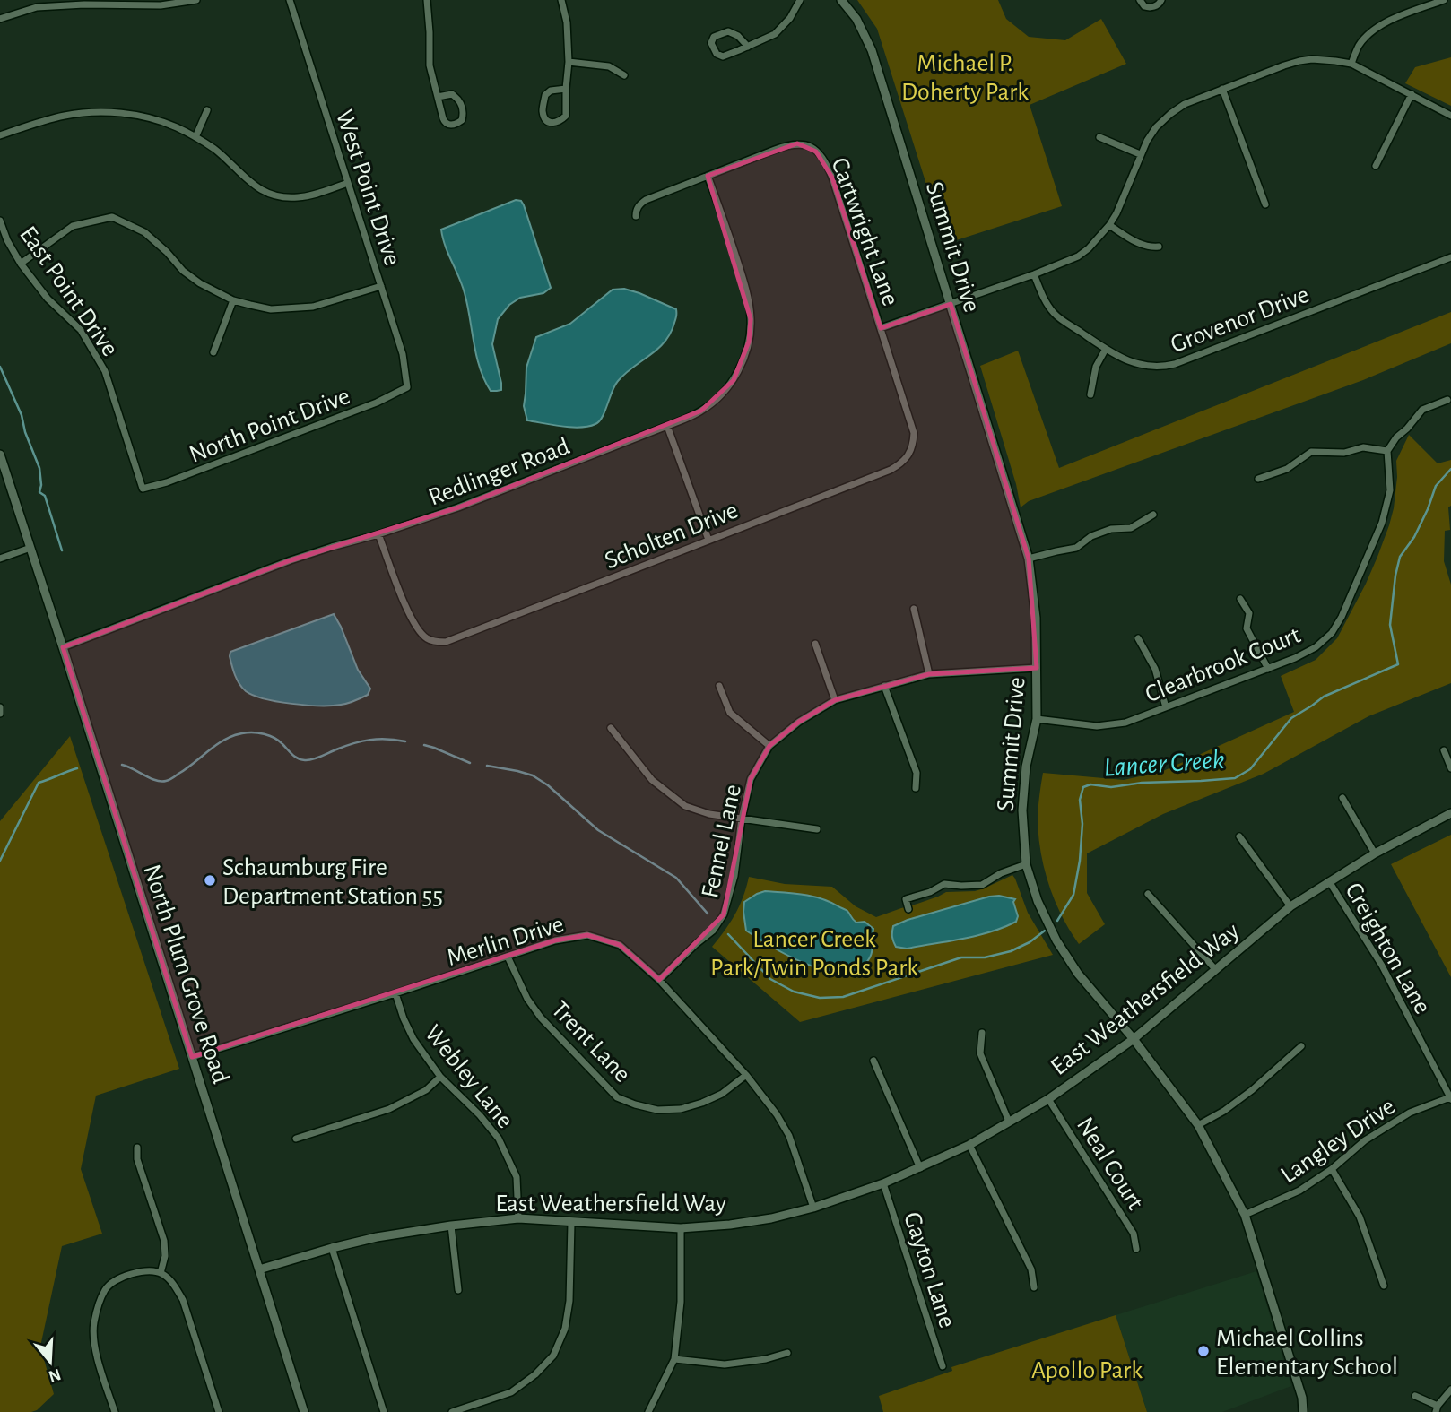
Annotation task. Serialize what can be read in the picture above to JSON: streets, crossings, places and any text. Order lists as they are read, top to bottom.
{
  "streets": {
    "street": [
      "West Point Drive",
      "Cartwright Lane",
      "Summit Drive",
      "East Point Drive",
      "Grovenor Drive",
      "North Point Drive",
      "Redlinger Road",
      "Scholten Drive",
      "Clearbrook Court",
      "Fennel Lane",
      "Merlin Drive",
      "Creighton Lane",
      "North Plum Grove Road",
      "East Weathersfield Way",
      "Trent Lane",
      "Webley Lane",
      "Langley Drive",
      "Neal Court",
      "Gayton Lane"
    ]
  },
  "crossings": [
    ["West Point Drive", "North Point Drive"],
    ["Cartwright Lane", "Redlinger Road"],
    ["Cartwright Lane", "Scholten Drive"],
    ["Summit Drive", "Clearbrook Court"],
    ["Summit Drive", "Fennel Lane"],
    ["Summit Drive", "East Weathersfield Way"],
    ["Summit Drive", "Langley Drive"],
    ["East Point Drive", "North Point Drive"],
    ["Redlinger Road", "Scholten Drive"],
    ["Redlinger Road", "North Plum Grove Road"],
    ["Fennel Lane", "Merlin Drive"],
    ["Merlin Drive", "North Plum Grove Road"],
    ["Merlin Drive", "East Weathersfield Way"],
    ["Merlin Drive", "Trent Lane"],
    ["Merlin Drive", "Webley Lane"],
    ["Creighton Lane", "East Weathersfield Way"],
    ["Creighton Lane", "Langley Drive"],
    ["North Plum Grove Road", "East Weathersfield Way"],
    ["East Weathersfield Way", "Webley Lane"],
    ["East Weathersfield Way", "Neal Court"],
    ["East Weathersfield Way", "Gayton Lane"]
  ],
  "water": ["Lancer Creek"],
  "parks": ["Michael P. Doherty Park", "Lancer Creek Park/Twin Ponds Park", "Apollo Park"],
  "places": ["Schaumburg Fire Department Station 55", "Michael Collins Elementary School"],
  "north": "bottom"
}
